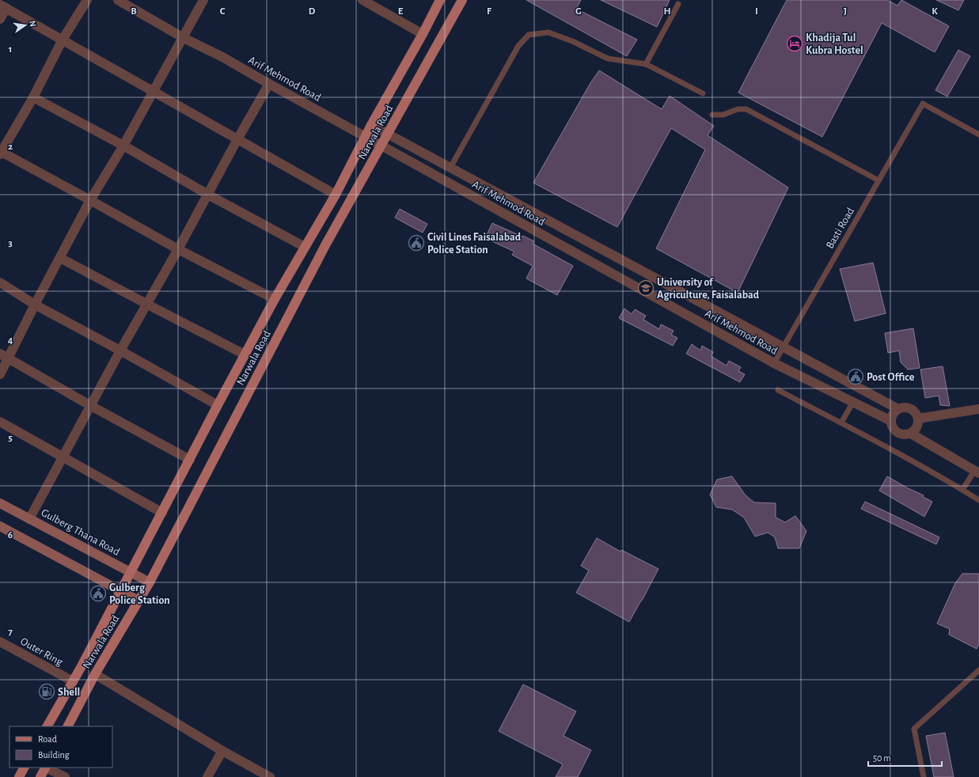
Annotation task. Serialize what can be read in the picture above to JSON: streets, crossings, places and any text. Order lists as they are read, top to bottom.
{
  "streets": {
    "main road": ["Narwala Road", "Gulberg Thana Road"],
    "street": ["Arif Mehmod Road", "Outer Ring"],
    "lane": ["Basti Road"]
  },
  "crossings": [
    ["Arif Mehmod Road", "Narwala Road"],
    ["Arif Mehmod Road", "Basti Road"],
    ["Narwala Road", "Gulberg Thana Road"],
    ["Narwala Road", "Outer Ring"]
  ],
  "places": {
    "hotel": ["Khadija Tul Kubra Hostel"],
    "public building": ["Civil Lines Faisalabad Police Station", "Post Office", "Gulberg Police Station"],
    "school or university": ["University of Agriculture, Faisalabad"],
    "fuel station": ["Shell"]
  },
  "legend": ["Road", "Building"],
  "scale_bar": "50 m",
  "north": "right",
  "grid": {
    "columns": [
      "B",
      "C",
      "D",
      "E",
      "F",
      "G",
      "H",
      "I",
      "J",
      "K"
    ],
    "rows": [
      "1",
      "2",
      "3",
      "4",
      "5",
      "6",
      "7"
    ]
  }
}
